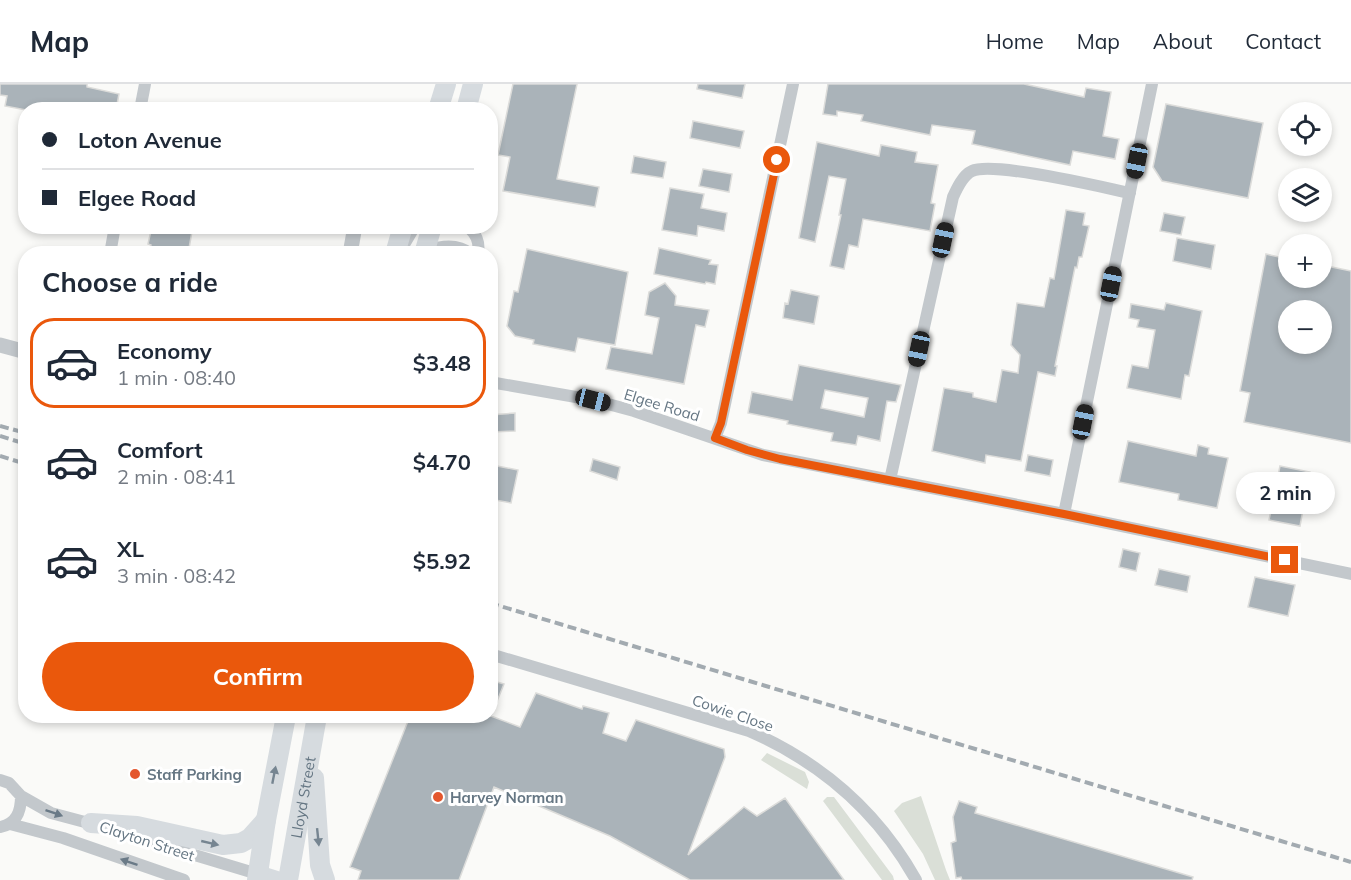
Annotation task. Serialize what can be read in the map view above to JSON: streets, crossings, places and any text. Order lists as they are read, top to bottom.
{
  "streets": {
    "main road": ["Lloyd Street", "Clayton Street"],
    "street": ["Elgee Road", "Cowie Close"]
  },
  "crossings": [
    ["Lloyd Street", "Clayton Street"]
  ],
  "places": ["Staff Parking", "Harvey Norman"],
  "page": {
    "header": "Map",
    "nav": [
      "Home",
      "Map",
      "About",
      "Contact"
    ],
    "map_buttons": ["+", "−"],
    "banner": ["Loton Avenue", "Elgee Road"],
    "heading": "Choose a ride",
    "list": [
      {
        "name": "Economy",
        "note": "1 min · 08:40",
        "value": "$3.48"
      },
      {
        "name": "Comfort",
        "note": "2 min · 08:41",
        "value": "$4.70"
      },
      {
        "name": "XL",
        "note": "3 min · 08:42",
        "value": "$5.92"
      }
    ],
    "bubble": "2 min",
    "buttons": "Confirm"
  }
}
